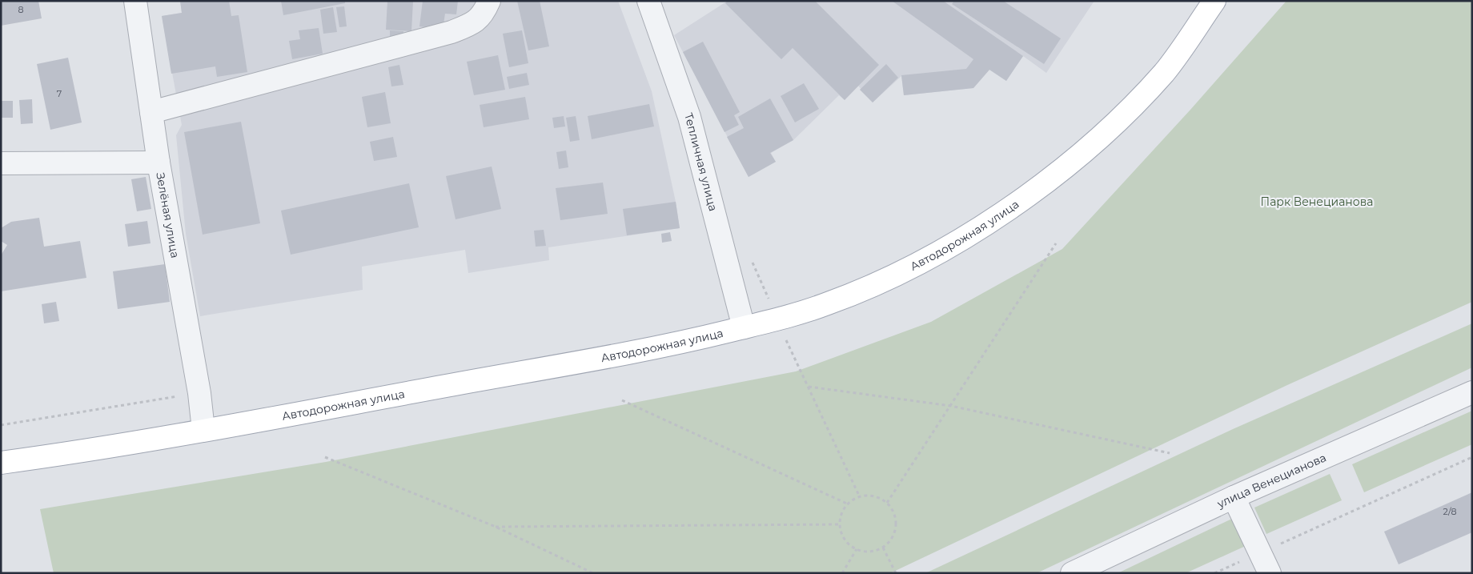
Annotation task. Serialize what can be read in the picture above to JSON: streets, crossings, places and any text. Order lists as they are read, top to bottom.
{
  "streets": {
    "main road": ["Автодорожная улица"],
    "street": ["Тепличная улица", "Зелёная улица", "улица Венецианова"]
  },
  "crossings": [
    ["Тепличная улица", "Автодорожная улица"],
    ["Зелёная улица", "Автодорожная улица"]
  ],
  "parks": ["Парк Венецианова"],
  "house_numbers": ["8", "7", "2/8"]
}
